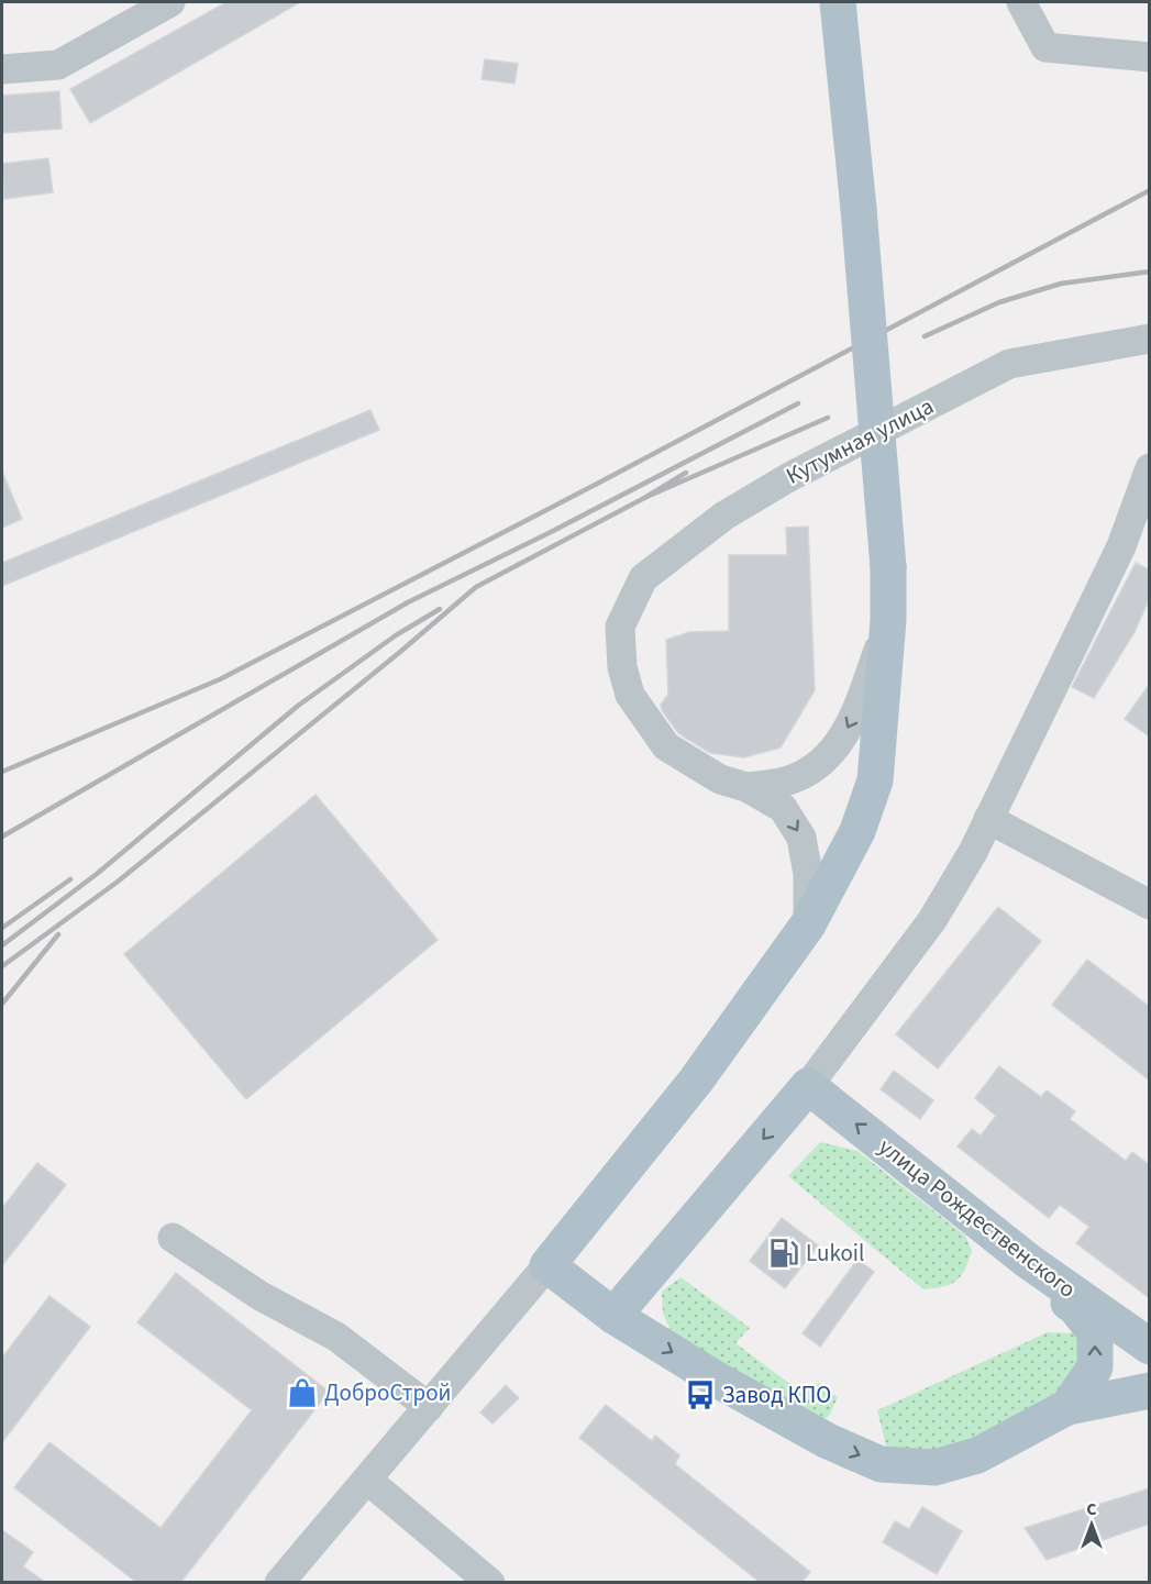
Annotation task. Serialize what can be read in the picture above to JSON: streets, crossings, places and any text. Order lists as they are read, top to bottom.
{
  "streets": {
    "main road": ["улица Рождественского"],
    "street": ["Кутумная улица"]
  },
  "one_way": ["улица Рождественского"],
  "places": {
    "fuel station": ["Lukoil"],
    "shop": ["ДоброСтрой"],
    "bus stop": ["Завод КПО"]
  },
  "north": "top"
}
